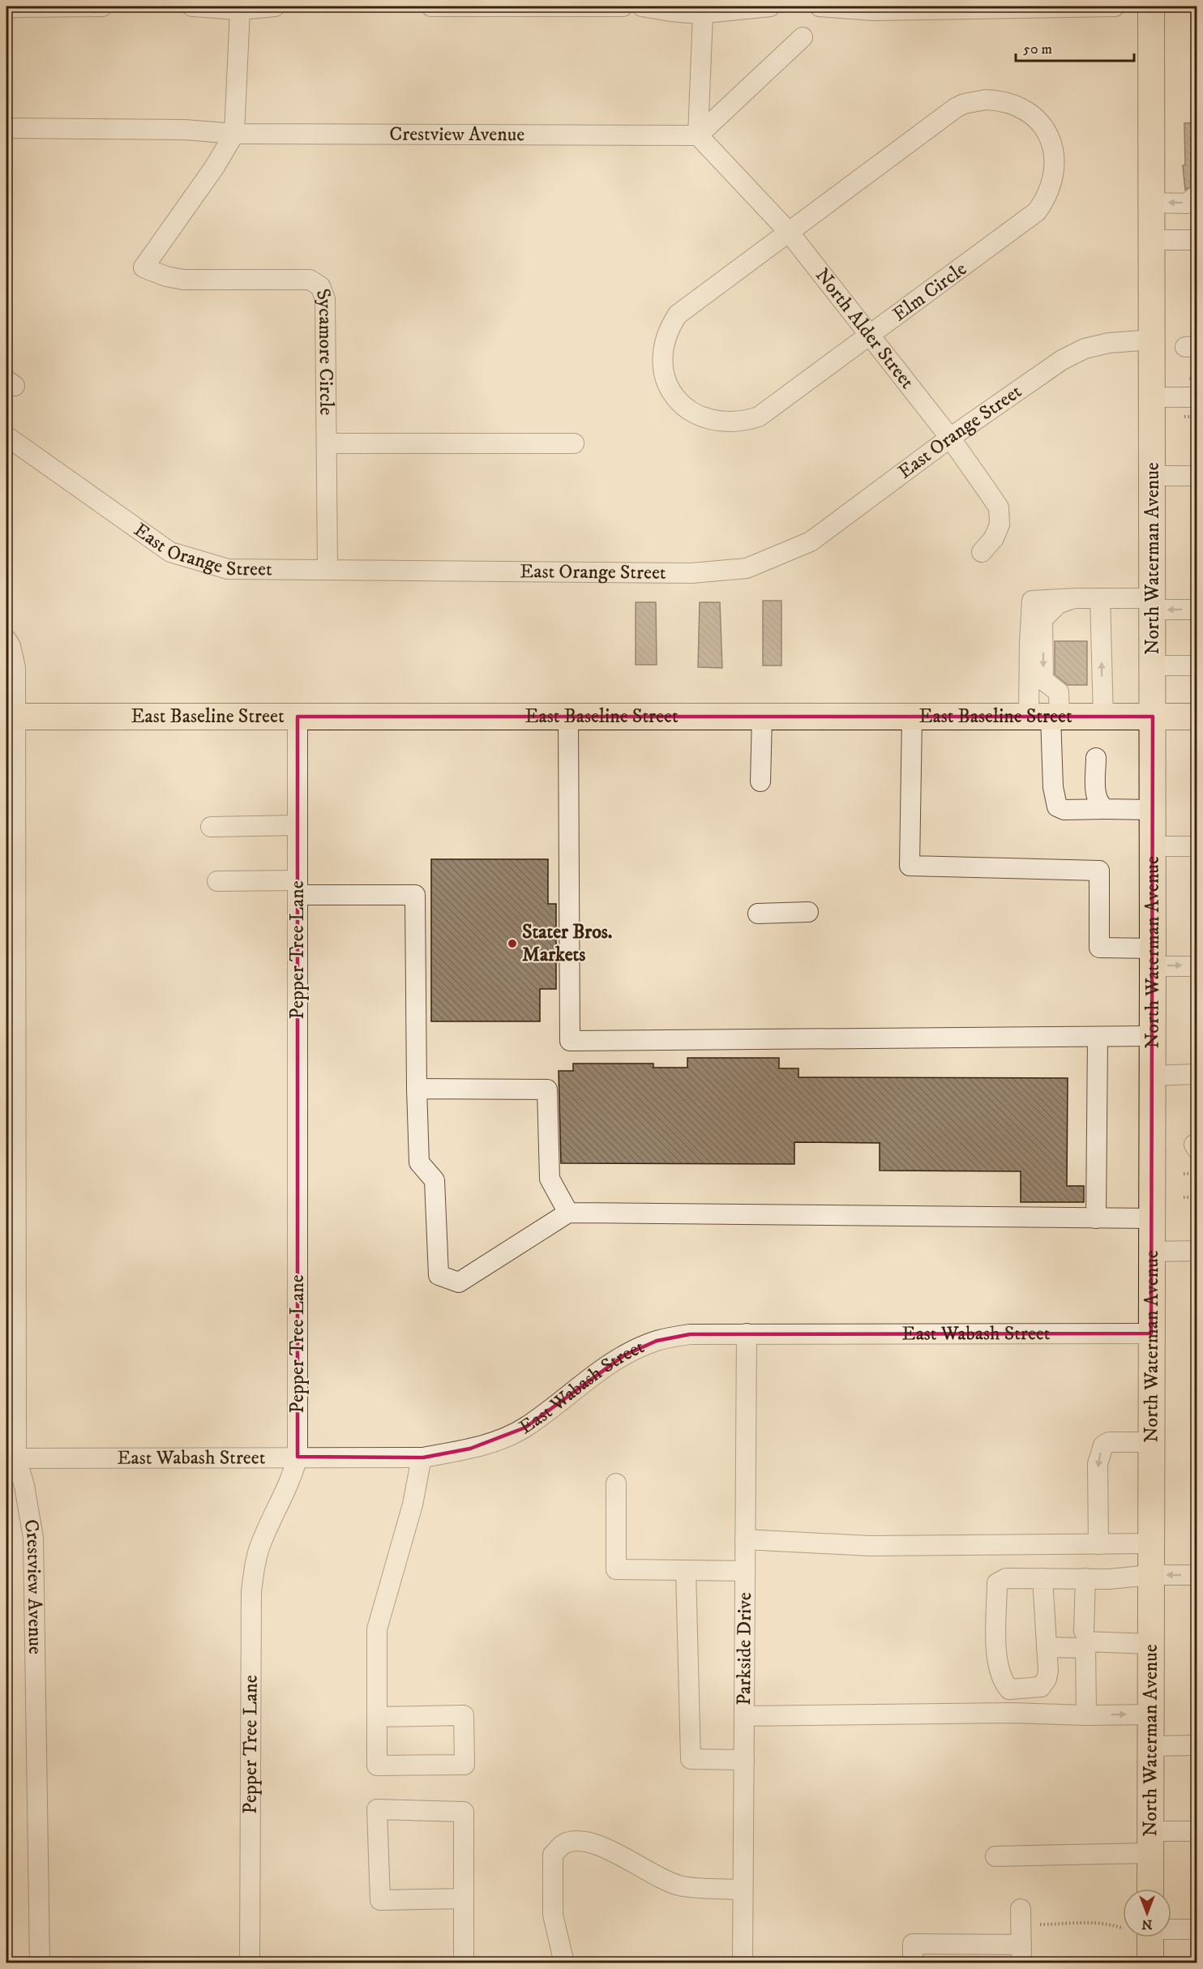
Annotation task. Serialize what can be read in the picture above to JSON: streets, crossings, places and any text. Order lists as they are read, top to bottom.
{
  "streets": {
    "main road": ["North Waterman Avenue", "East Baseline Street"],
    "street": [
      "Crestview Avenue",
      "Elm Circle",
      "North Alder Street",
      "Sycamore Circle",
      "East Orange Street",
      "Pepper Tree Lane",
      "East Wabash Street",
      "Parkside Drive"
    ]
  },
  "crossings": [
    ["Crestview Avenue", "North Alder Street"],
    ["Crestview Avenue", "Sycamore Circle"],
    ["Crestview Avenue", "East Baseline Street"],
    ["Crestview Avenue", "East Wabash Street"],
    ["Elm Circle", "North Alder Street"],
    ["North Alder Street", "East Orange Street"],
    ["Sycamore Circle", "East Orange Street"],
    ["East Orange Street", "North Waterman Avenue"],
    ["North Waterman Avenue", "East Baseline Street"],
    ["North Waterman Avenue", "East Wabash Street"],
    ["East Baseline Street", "Pepper Tree Lane"],
    ["Pepper Tree Lane", "East Wabash Street"],
    ["East Wabash Street", "Parkside Drive"]
  ],
  "places": ["Stater Bros. Markets"],
  "scale_bar": "50 m",
  "north": "bottom"
}
